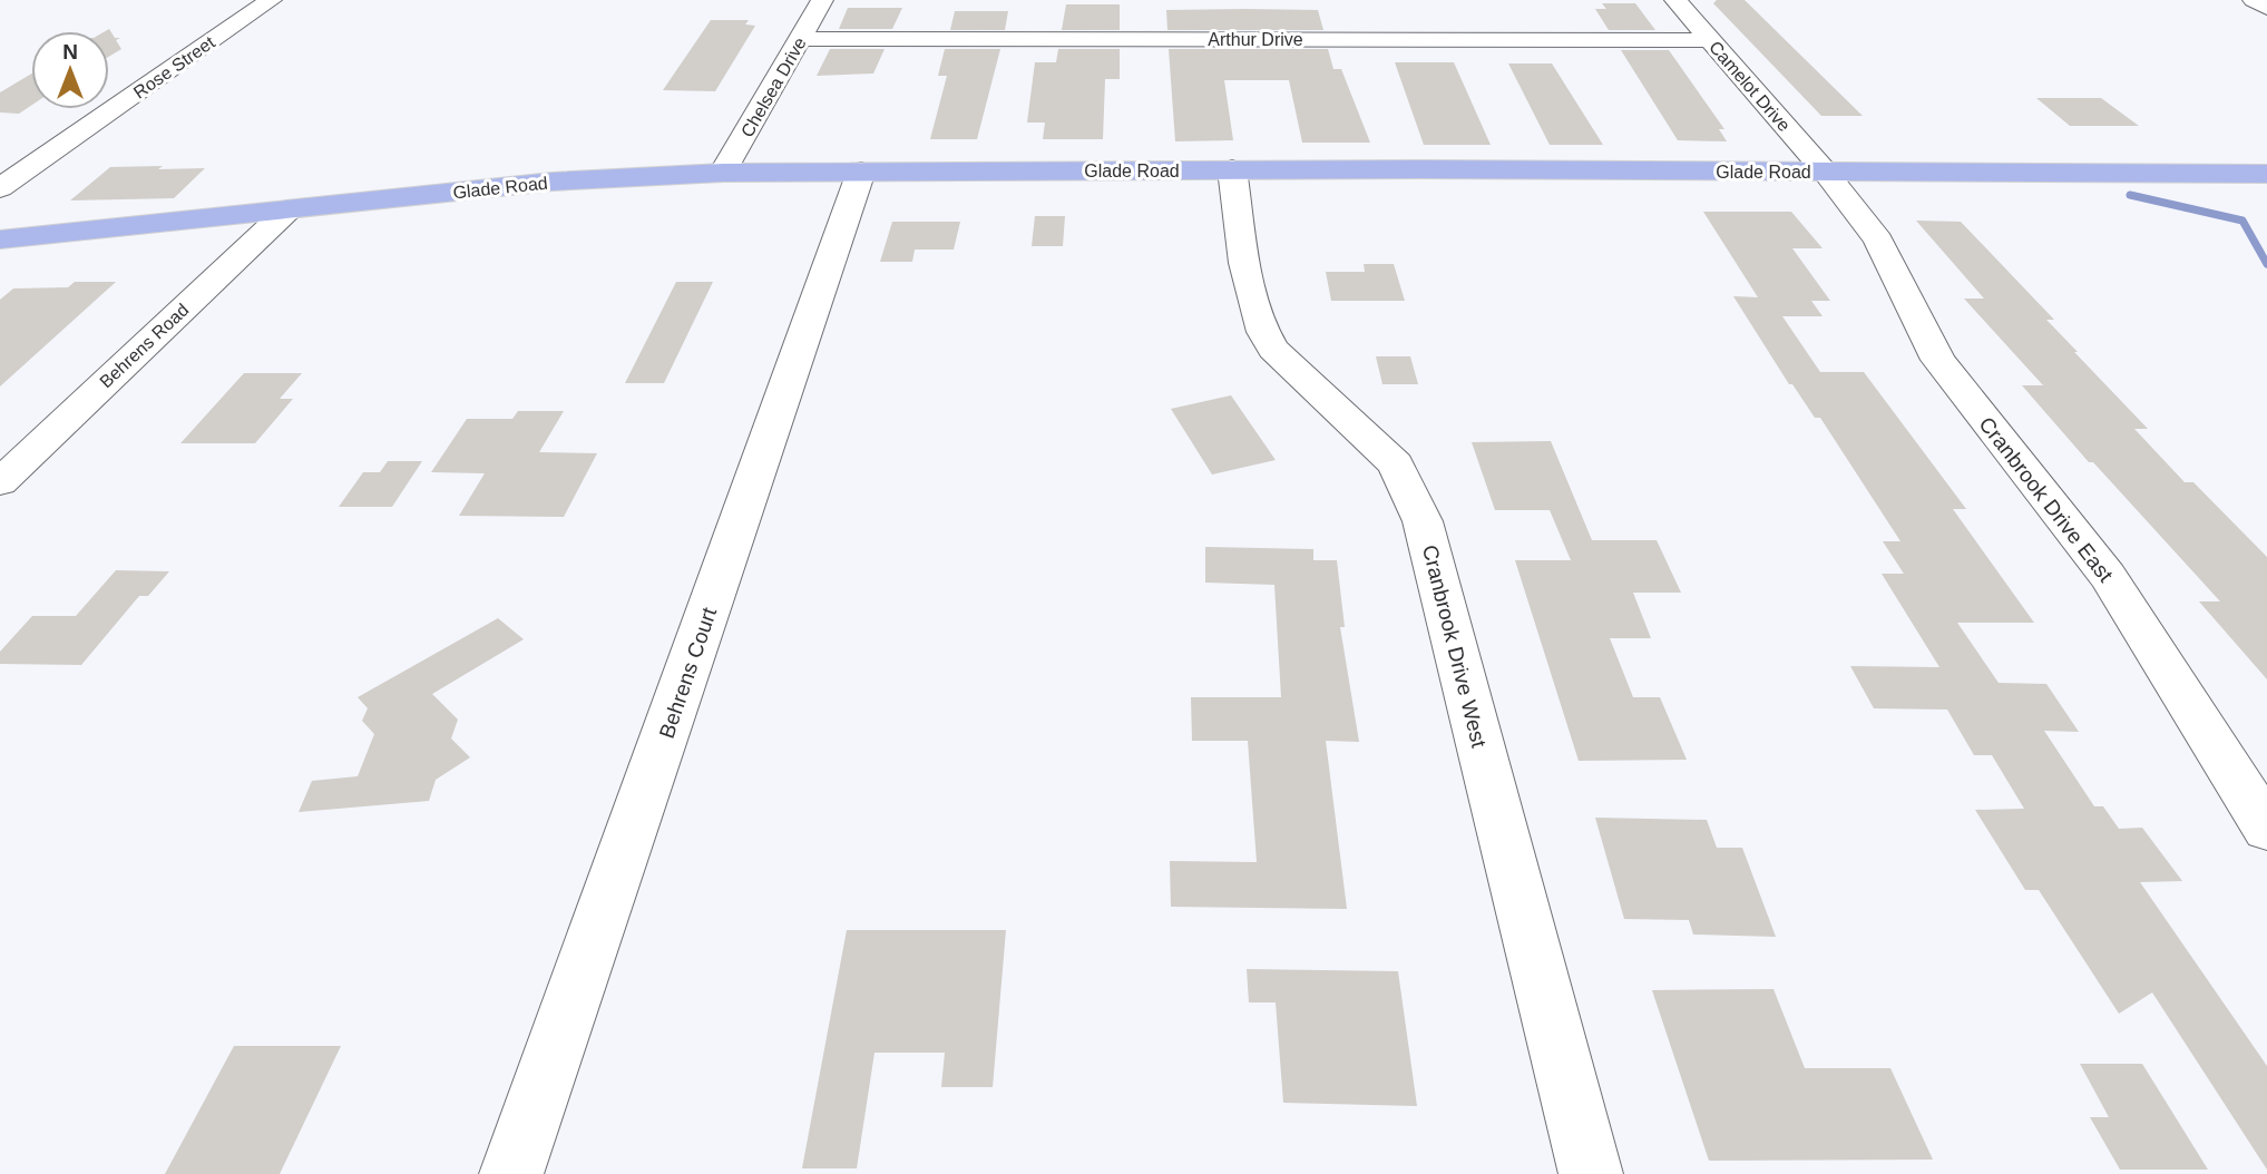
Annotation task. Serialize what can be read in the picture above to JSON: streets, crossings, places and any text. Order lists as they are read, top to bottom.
{
  "streets": {
    "main road": ["Glade Road"],
    "street": [
      "Arthur Drive",
      "Rose Street",
      "Camelot Drive",
      "Chelsea Drive",
      "Behrens Road",
      "Cranbrook Drive East",
      "Cranbrook Drive West",
      "Behrens Court"
    ]
  },
  "crossings": [
    ["Arthur Drive", "Camelot Drive"],
    ["Arthur Drive", "Chelsea Drive"],
    ["Camelot Drive", "Glade Road"],
    ["Camelot Drive", "Cranbrook Drive East"],
    ["Chelsea Drive", "Glade Road"],
    ["Glade Road", "Behrens Road"],
    ["Glade Road", "Cranbrook Drive East"],
    ["Glade Road", "Cranbrook Drive West"],
    ["Glade Road", "Behrens Court"]
  ],
  "north": "top"
}
